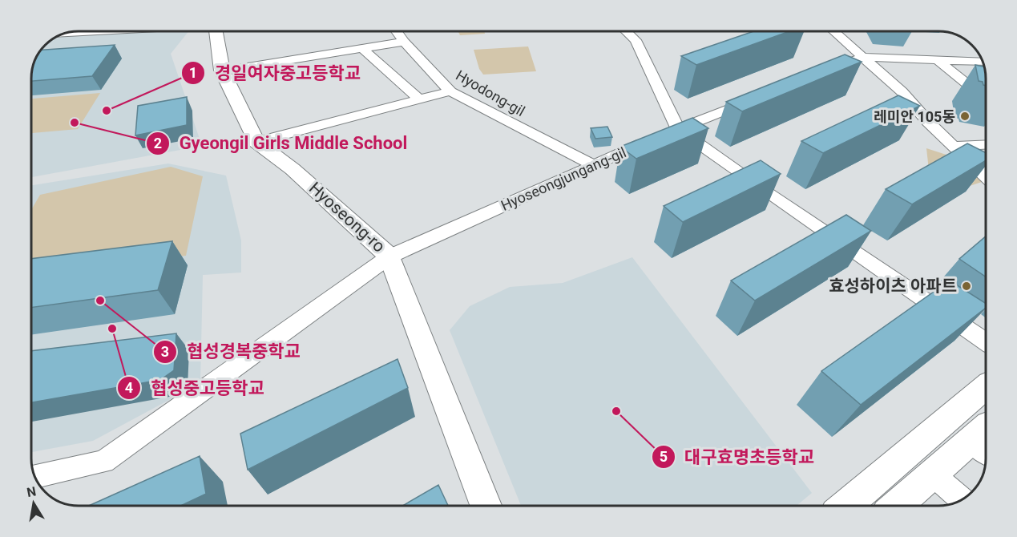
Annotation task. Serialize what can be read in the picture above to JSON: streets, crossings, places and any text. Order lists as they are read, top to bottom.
{
  "streets": {
    "main road": ["Hyoseong-ro"],
    "street": ["Hyodong-gil", "Hyoseongjungang-gil"]
  },
  "crossings": [
    ["Hyodong-gil", "Hyoseongjungang-gil"],
    ["Hyoseongjungang-gil", "Hyoseong-ro"]
  ],
  "places": [
    "경일여자중고등학교",
    "레미안 105동",
    "Gyeongil Girls Middle School",
    "효성하이츠 아파트",
    "협성경복중학교",
    "협성중고등학교",
    "대구효명초등학교"
  ],
  "north": "top"
}
